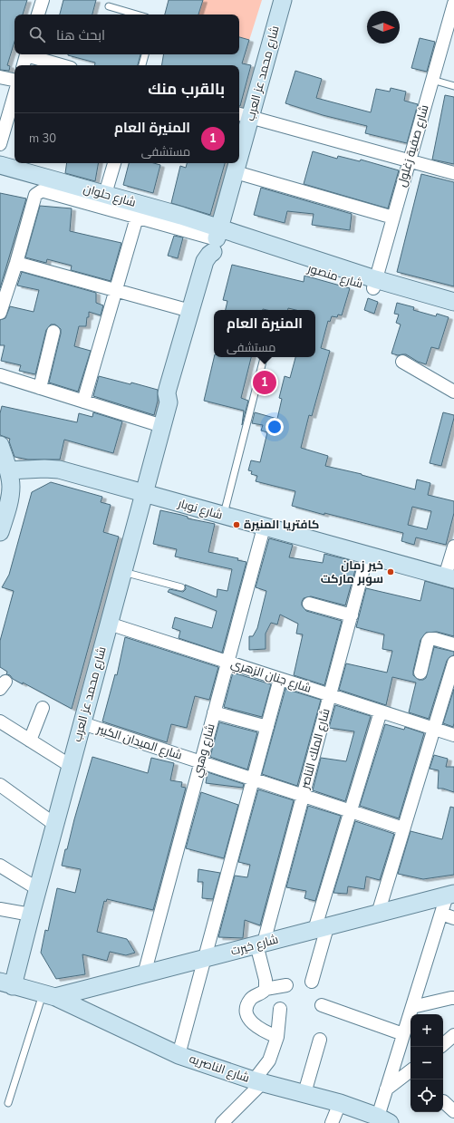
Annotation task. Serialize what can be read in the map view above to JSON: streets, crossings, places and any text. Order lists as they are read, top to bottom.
{
  "streets": {
    "street": [
      "شارع محمد عز العرب",
      "شارع صفية زغلول",
      "شارع حلوان",
      "شارع منصور",
      "شارع نوبار",
      "شارع جنان الزهري",
      "شارع الميدان الكبير",
      "شارع الملك الناصر",
      "شارع وهبي",
      "شارع خيرت",
      "شارع الناصريه"
    ]
  },
  "crossings": [
    ["شارع محمد عز العرب", "شارع حلوان"],
    ["شارع محمد عز العرب", "شارع منصور"],
    ["شارع محمد عز العرب", "شارع نوبار"],
    ["شارع محمد عز العرب", "شارع جنان الزهري"],
    ["شارع محمد عز العرب", "شارع الميدان الكبير"],
    ["شارع محمد عز العرب", "شارع الناصريه"],
    ["شارع صفية زغلول", "شارع منصور"],
    ["شارع حلوان", "شارع منصور"],
    ["شارع نوبار", "شارع الملك الناصر"],
    ["شارع نوبار", "شارع وهبي"],
    ["شارع جنان الزهري", "شارع الملك الناصر"],
    ["شارع جنان الزهري", "شارع وهبي"],
    ["شارع الميدان الكبير", "شارع الملك الناصر"],
    ["شارع الميدان الكبير", "شارع وهبي"],
    ["شارع الملك الناصر", "شارع خيرت"],
    ["شارع وهبي", "شارع خيرت"],
    ["شارع خيرت", "شارع الناصريه"]
  ],
  "places": ["كافتريا المنيرة", "خير زمان سوبر ماركت"],
  "north": "right",
  "page": {
    "search": "ابحث هنا",
    "heading": "بالقرب منك",
    "list": [
      {
        "mark": "1",
        "name": "المنيرة العام",
        "note": "مستشفى",
        "value": "30 m"
      }
    ],
    "popup": ["المنيرة العام", "مستشفى"],
    "pins": "1",
    "map_buttons": ["+", "−"]
  }
}
